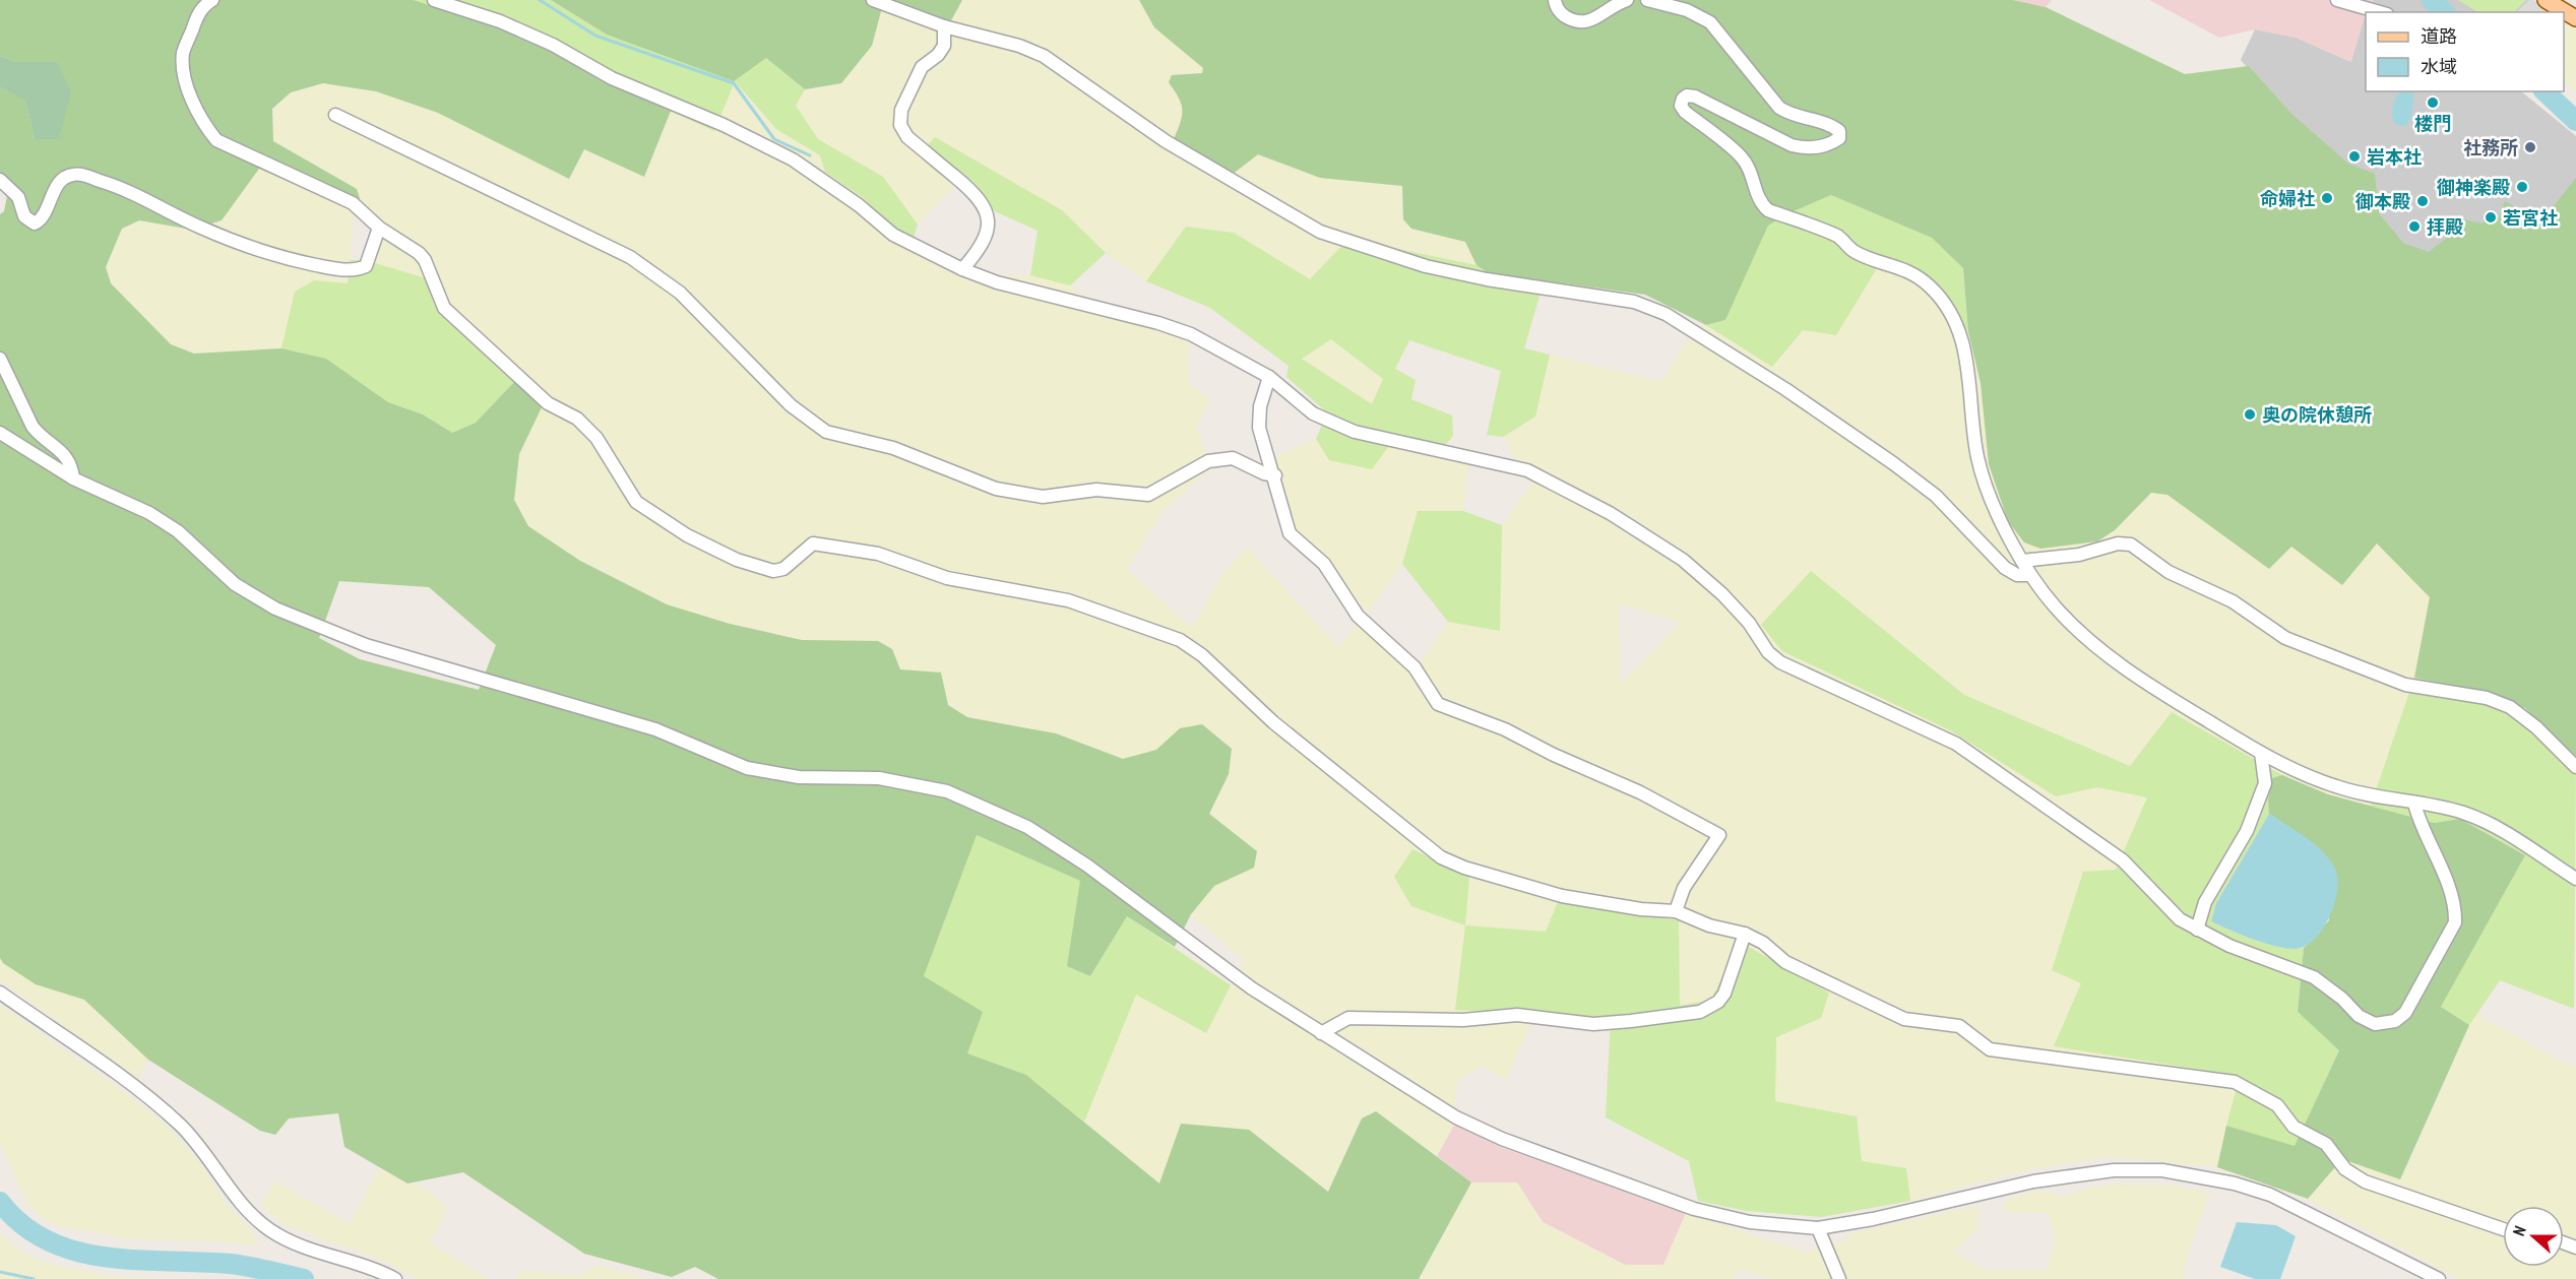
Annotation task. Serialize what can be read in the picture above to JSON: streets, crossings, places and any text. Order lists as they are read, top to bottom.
{
  "places": [
    "楼門",
    "社務所",
    "岩本社",
    "御神楽殿",
    "命婦社",
    "御本殿",
    "若宮社",
    "拝殿",
    "奥の院休憩所"
  ],
  "legend": ["道路", "水域"],
  "north": "left"
}
